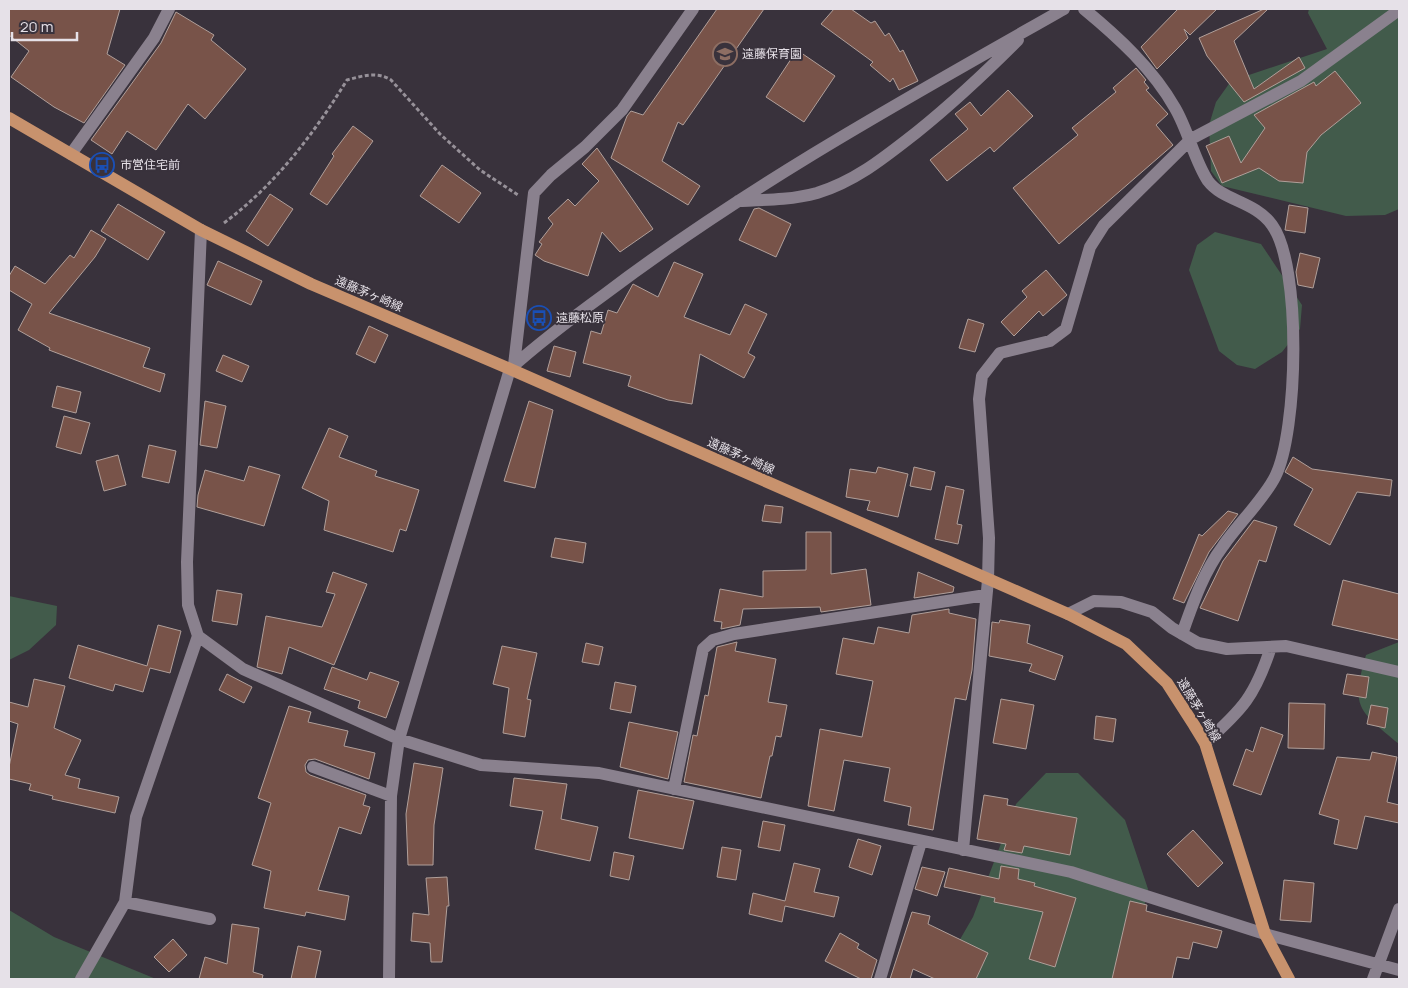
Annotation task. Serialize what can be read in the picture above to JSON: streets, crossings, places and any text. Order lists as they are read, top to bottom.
{
  "streets": {
    "main road": ["遠藤茅ヶ崎線"]
  },
  "places": {
    "school or university": ["遠藤保育園"],
    "bus stop": ["市営住宅前", "遠藤松原"]
  },
  "scale_bar": "20 m"
}
